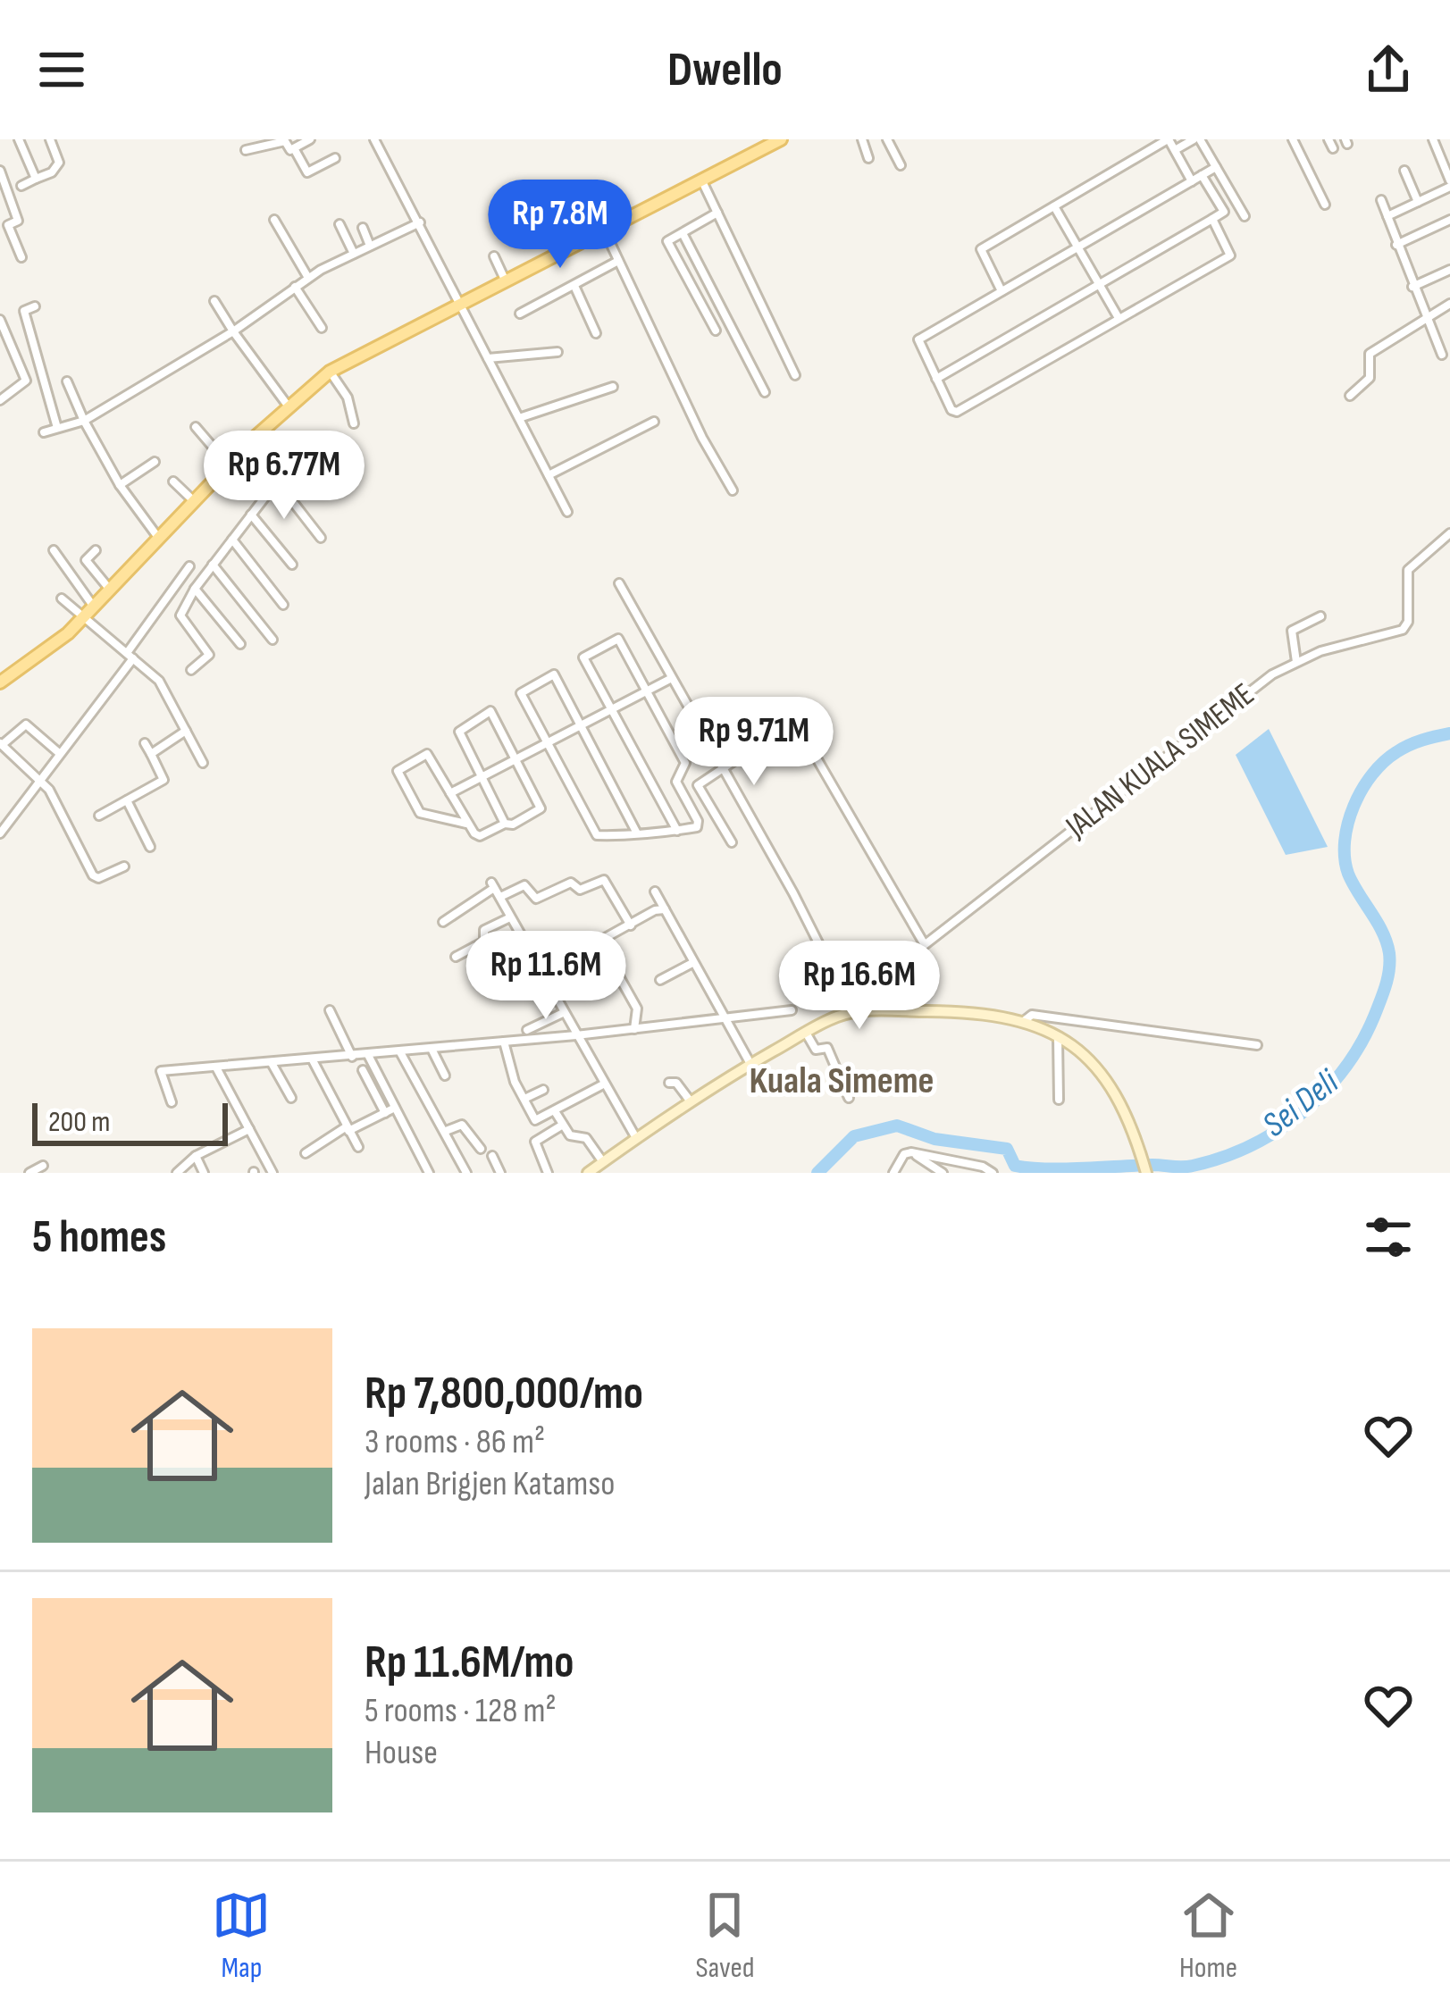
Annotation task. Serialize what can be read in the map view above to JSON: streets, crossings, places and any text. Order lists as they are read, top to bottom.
{
  "streets": {
    "street": ["JALAN KUALA SIMEME"]
  },
  "districts": ["Kuala Simeme"],
  "water": ["Sei Deli"],
  "scale_bar": "200 m",
  "page": {
    "header": "Dwello",
    "price": [
      "Rp 7.8M",
      "Rp 6.77M",
      "Rp 9.71M",
      "Rp 11.6M",
      "Rp 16.6M"
    ],
    "scale": "200 m",
    "heading": "5 homes",
    "list": [
      {
        "name": "Rp 7,800,000/mo",
        "note": "3 rooms · 86 m² · Jalan Brigjen Katamso"
      },
      {
        "name": "Rp 11.6M/mo",
        "note": "5 rooms · 128 m² · House"
      }
    ],
    "tabs": ["Map", "Saved", "Home"]
  }
}
